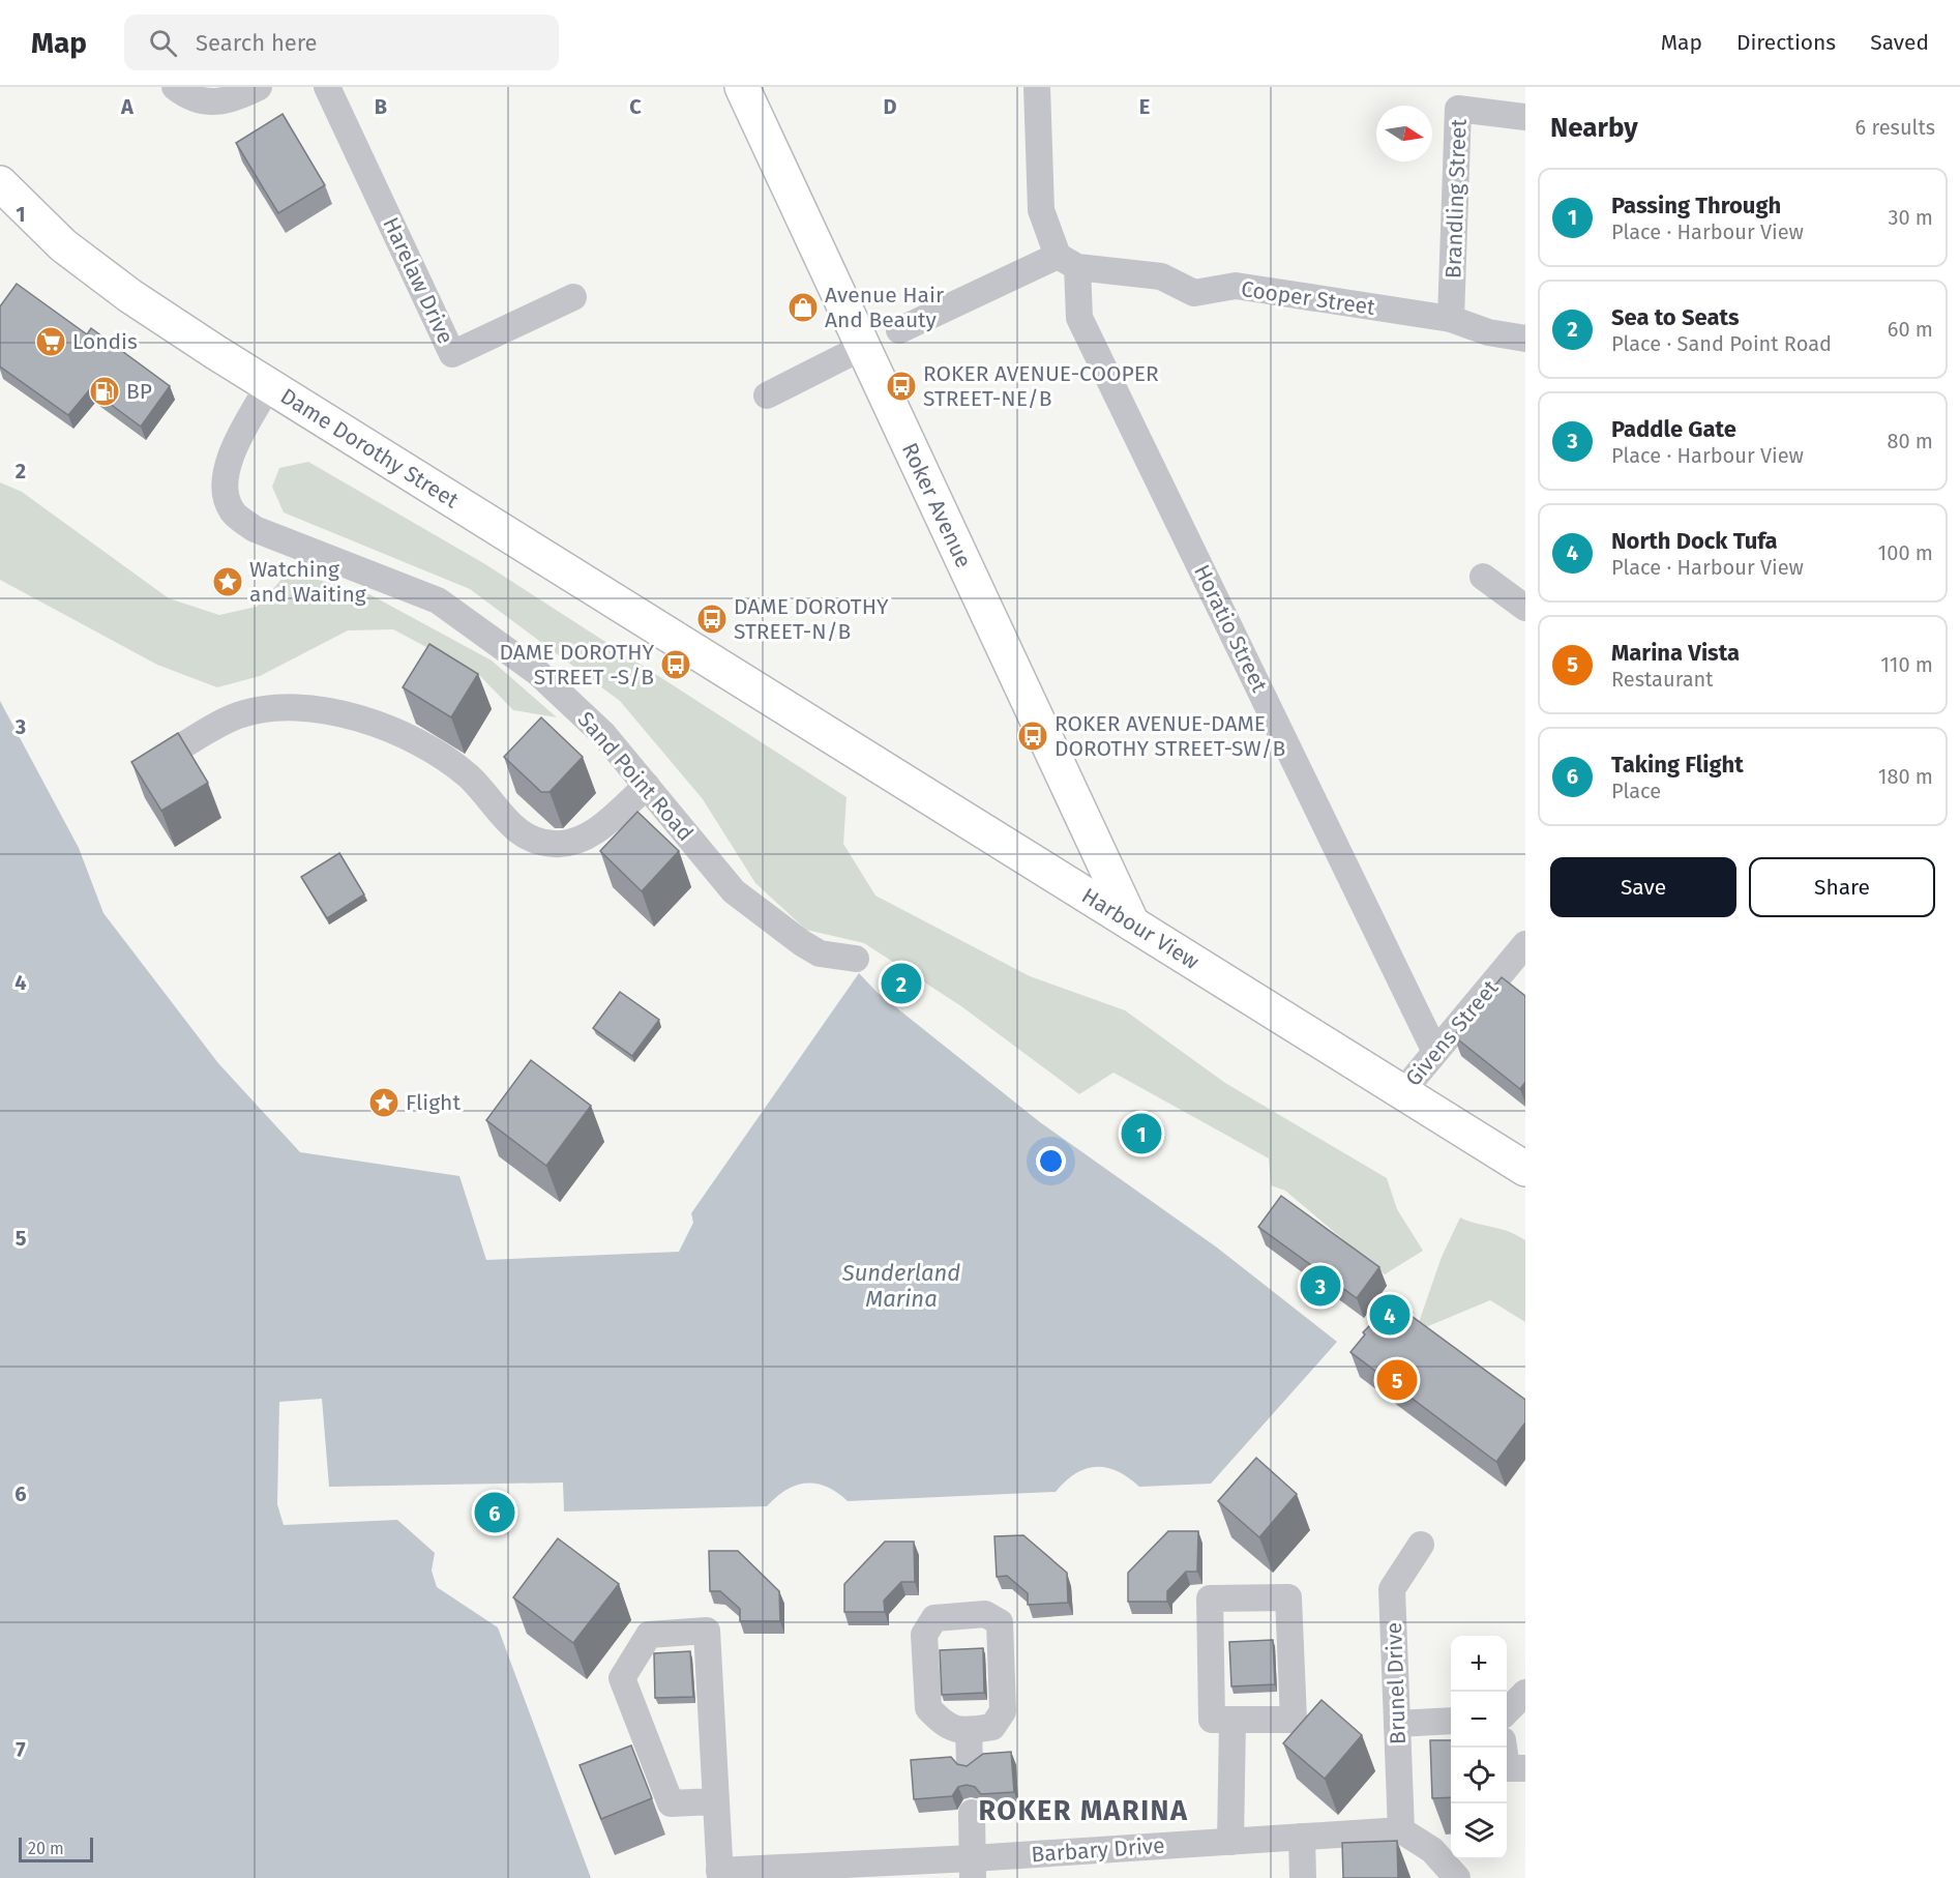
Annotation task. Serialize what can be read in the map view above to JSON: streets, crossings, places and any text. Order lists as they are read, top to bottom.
{
  "streets": {
    "main road": ["Dame Dorothy Street", "Roker Avenue", "Harbour View"],
    "street": [
      "Brandling Street",
      "Harelaw Drive",
      "Cooper Street",
      "Horatio Street",
      "Sand Point Road",
      "Givens Street",
      "Brunel Drive",
      "Barbary Drive"
    ]
  },
  "crossings": [
    ["Brandling Street", "Cooper Street"],
    ["Cooper Street", "Horatio Street"],
    ["Dame Dorothy Street", "Sand Point Road"],
    ["Dame Dorothy Street", "Harbour View"],
    ["Roker Avenue", "Harbour View"],
    ["Horatio Street", "Givens Street"],
    ["Harbour View", "Givens Street"],
    ["Brunel Drive", "Barbary Drive"]
  ],
  "districts": ["ROKER MARINA"],
  "water": ["Sunderland Marina"],
  "places": {
    "shop": ["Avenue Hair And Beauty"],
    "supermarket": ["Londis"],
    "bus stop": [
      "ROKER AVENUE-COOPER STREET-NE/B",
      "DAME DOROTHY STREET-N/B",
      "DAME DOROTHY STREET -S/B",
      "ROKER AVENUE-DAME DOROTHY STREET-SW/B"
    ],
    "fuel station": ["BP"],
    "place": ["Watching and Waiting", "Flight"]
  },
  "scale_bar": "20 m",
  "north": "right",
  "page": {
    "header": "Map",
    "search": "Search here",
    "nav": ["Map", "Directions", "Saved"],
    "heading": ["Nearby", "6 results"],
    "list": [
      {
        "mark": "1",
        "name": "Passing Through",
        "note": "Place · Harbour View",
        "value": "30 m"
      },
      {
        "mark": "2",
        "name": "Sea to Seats",
        "note": "Place · Sand Point Road",
        "value": "60 m"
      },
      {
        "mark": "3",
        "name": "Paddle Gate",
        "note": "Place · Harbour View",
        "value": "80 m"
      },
      {
        "mark": "4",
        "name": "North Dock Tufa",
        "note": "Place · Harbour View",
        "value": "100 m"
      },
      {
        "mark": "5",
        "name": "Marina Vista",
        "note": "Restaurant",
        "value": "110 m"
      },
      {
        "mark": "6",
        "name": "Taking Flight",
        "note": "Place",
        "value": "180 m"
      }
    ],
    "buttons": ["Save", "Share"],
    "pins": [
      "2",
      "1",
      "3",
      "4",
      "5",
      "6"
    ],
    "map_buttons": ["+", "−"],
    "scale": "20 m"
  },
  "grid": {
    "columns": [
      "A",
      "B",
      "C",
      "D",
      "E"
    ],
    "rows": [
      "1",
      "2",
      "3",
      "4",
      "5",
      "6",
      "7"
    ]
  }
}
